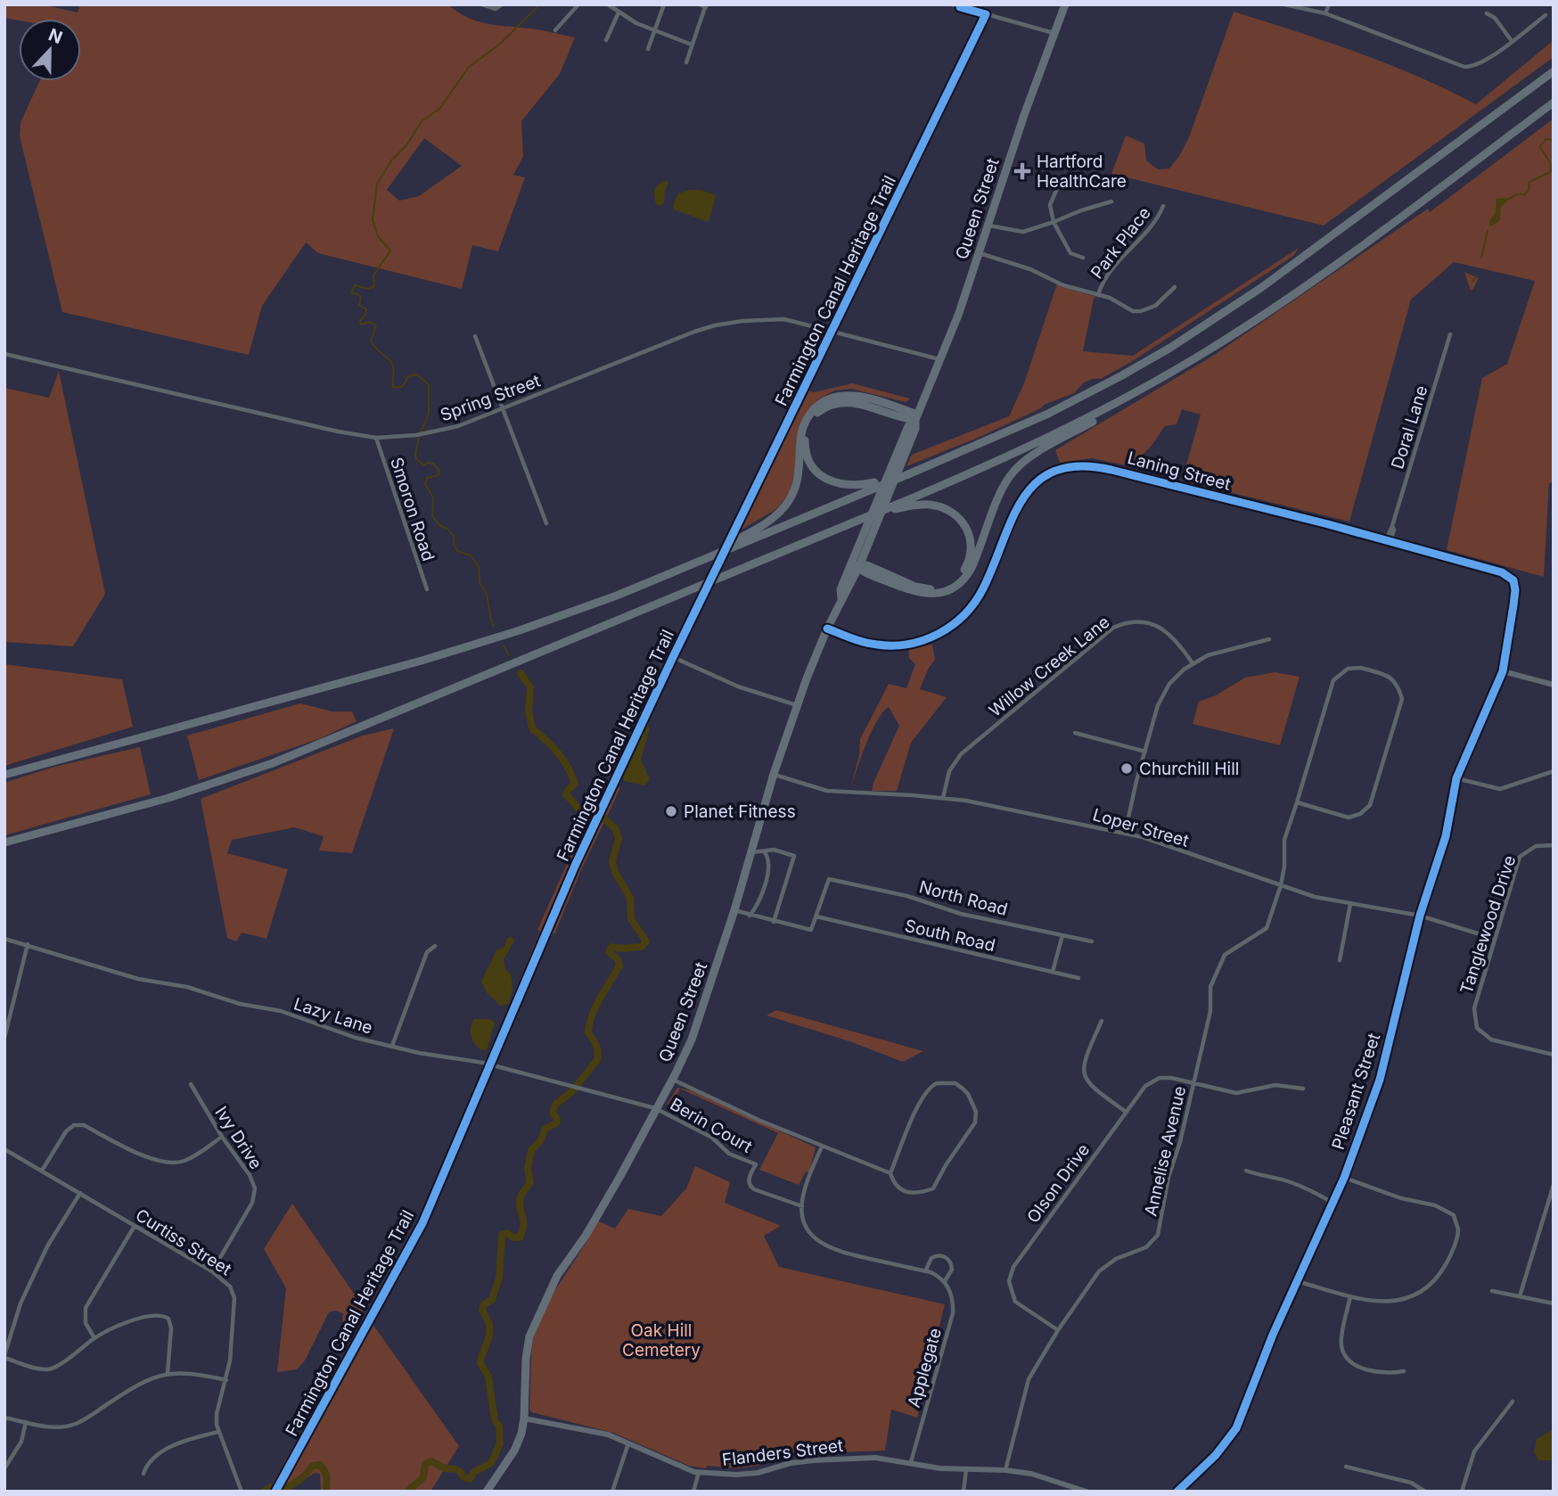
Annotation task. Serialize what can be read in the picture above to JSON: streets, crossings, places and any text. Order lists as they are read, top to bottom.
{
  "streets": {
    "highway": ["Queen Street"],
    "street": [
      "Park Place",
      "Spring Street",
      "Doral Lane",
      "Laning Street",
      "Smoron Road",
      "Willow Creek Lane",
      "Loper Street",
      "North Road",
      "Tanglewood Drive",
      "South Road",
      "Lazy Lane",
      "Pleasant Street",
      "Berin Court",
      "Ivy Drive",
      "Annelise Avenue",
      "Olson Drive",
      "Curtiss Street",
      "Applegate",
      "Flanders Street"
    ],
    "cycle path": ["Farmington Canal Heritage Trail"]
  },
  "crossings": [
    ["Queen Street", "Spring Street"],
    ["Queen Street", "Laning Street"],
    ["Queen Street", "Loper Street"],
    ["Queen Street", "Lazy Lane"],
    ["Queen Street", "Berin Court"],
    ["Queen Street", "Flanders Street"],
    ["Spring Street", "Smoron Road"],
    ["Doral Lane", "Laning Street"],
    ["Laning Street", "Pleasant Street"],
    ["Willow Creek Lane", "Loper Street"],
    ["Loper Street", "Tanglewood Drive"],
    ["Loper Street", "Pleasant Street"],
    ["Loper Street", "Annelise Avenue"],
    ["North Road", "South Road"],
    ["Lazy Lane", "Berin Court"],
    ["Ivy Drive", "Curtiss Street"],
    ["Annelise Avenue", "Olson Drive"],
    ["Annelise Avenue", "Flanders Street"],
    ["Applegate", "Flanders Street"]
  ],
  "parks": ["Oak Hill Cemetery"],
  "places": {
    "health": ["Hartford HealthCare"],
    "other": ["Churchill Hill", "Planet Fitness"]
  },
  "north": "top"
}
